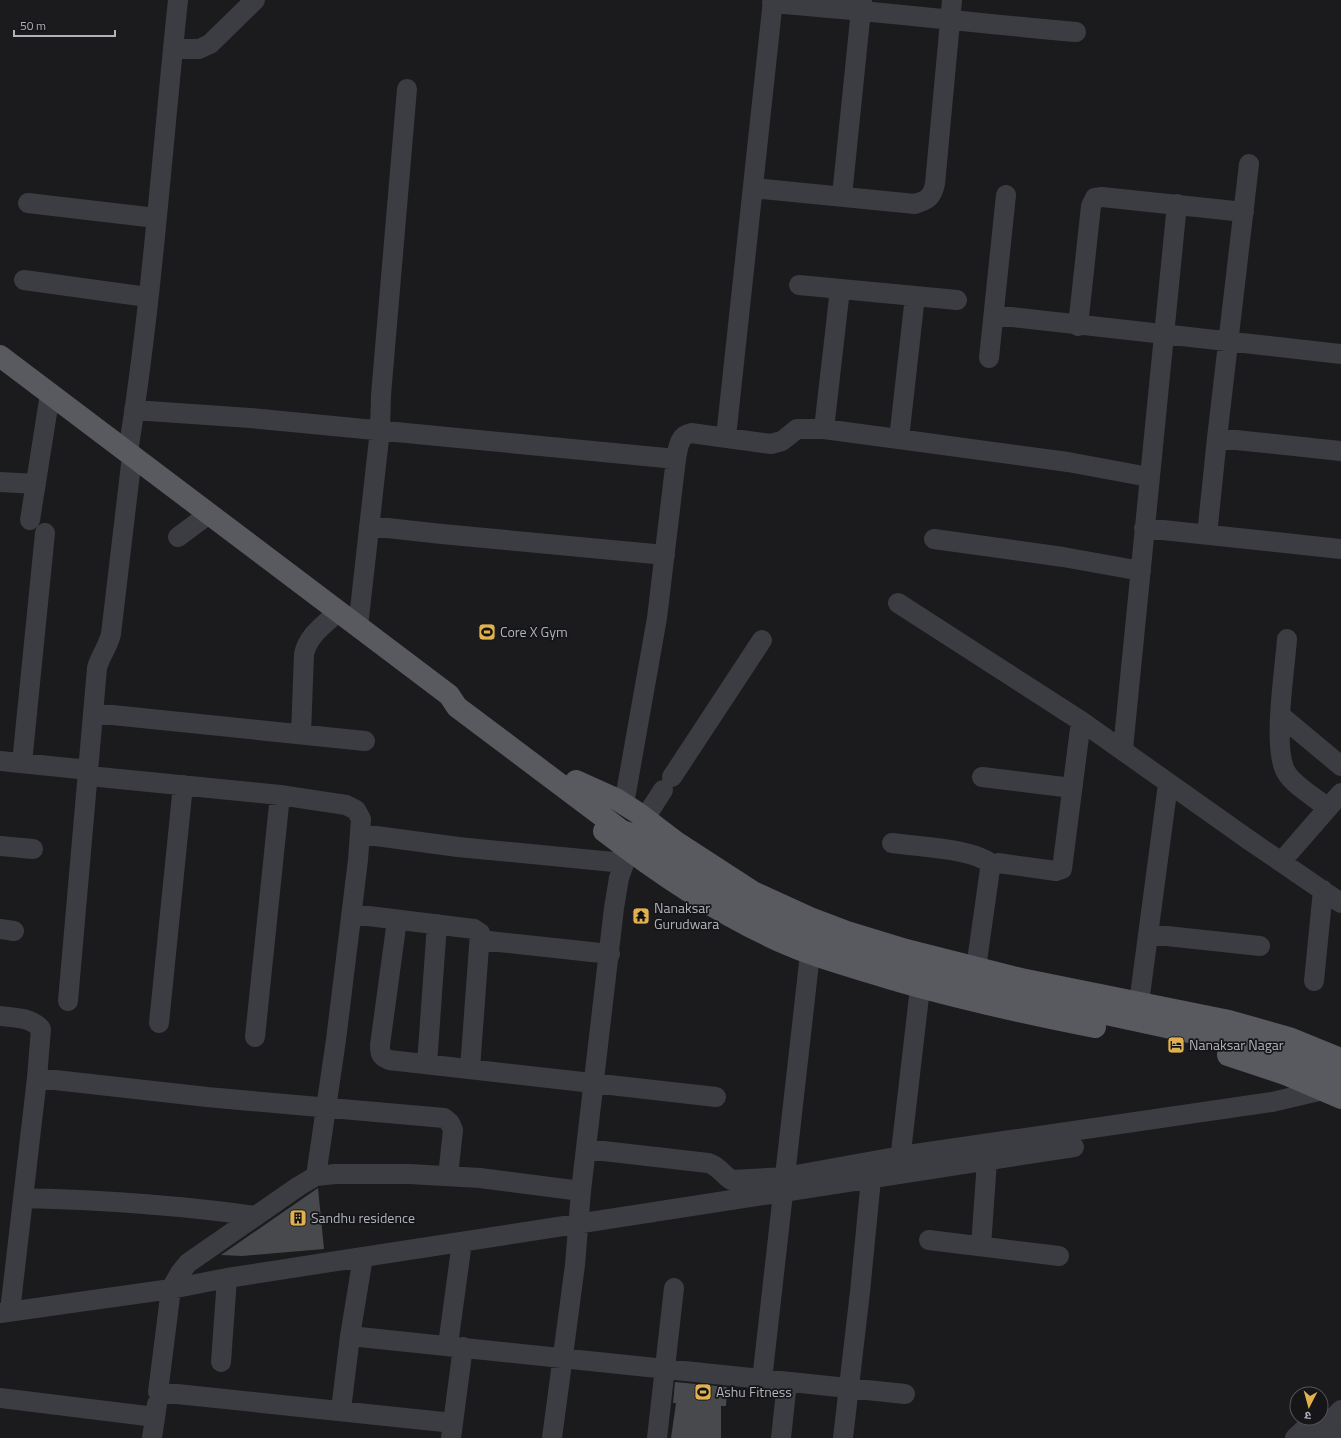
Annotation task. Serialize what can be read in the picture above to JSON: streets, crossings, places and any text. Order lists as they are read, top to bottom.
{
  "places": {
    "sports": ["Core X Gym", "Ashu Fitness"],
    "temple": ["Nanaksar Gurudwara"],
    "hotel": ["Nanaksar Nagar"],
    "building": ["Sandhu residence"]
  },
  "scale_bar": "50 m",
  "north": "bottom"
}
